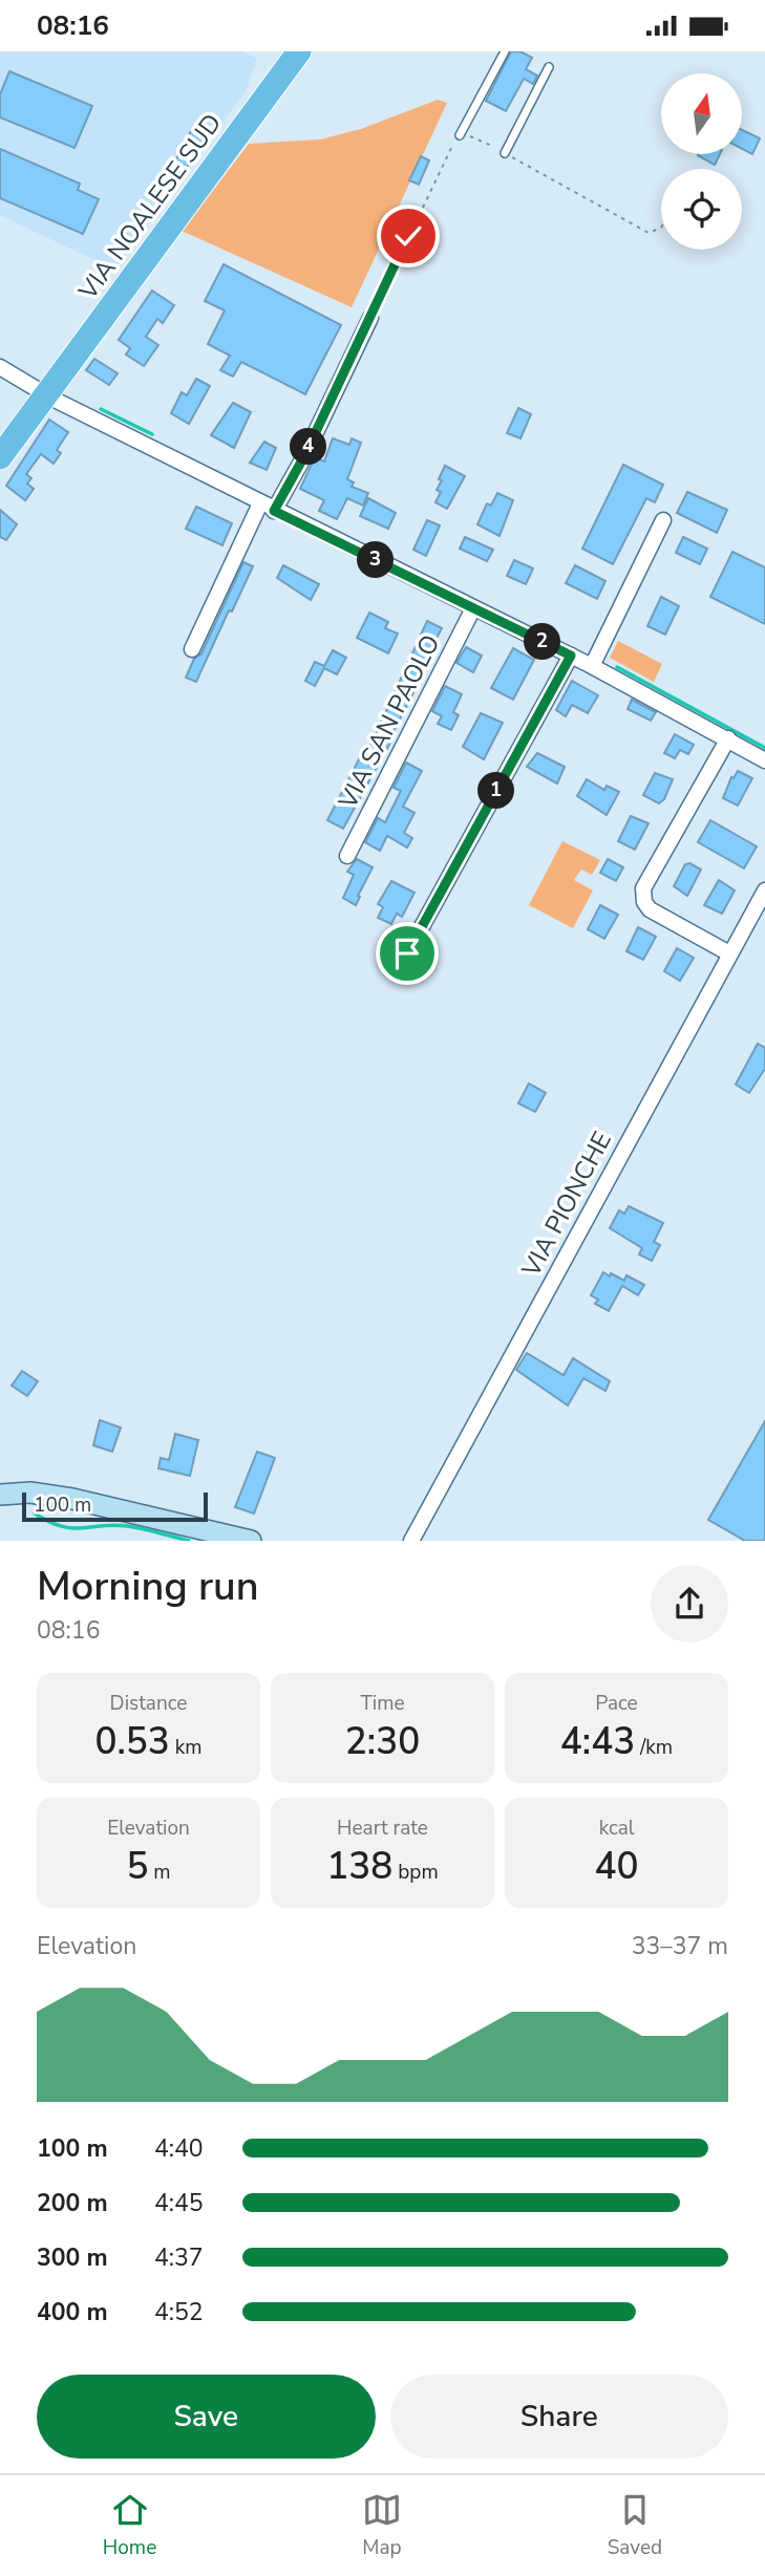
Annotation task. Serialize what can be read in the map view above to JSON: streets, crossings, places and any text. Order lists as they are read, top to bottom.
{
  "streets": {
    "main road": ["VIA NOALESE SUD"],
    "street": ["VIA SAN PAOLO", "VIA PIONCHE"]
  },
  "scale_bar": "100 m",
  "north": "top",
  "page": {
    "status": "08:16",
    "pins": [
      "4",
      "3",
      "2",
      "1"
    ],
    "scale": "100 m",
    "heading": ["Morning run", "08:16"],
    "stats": [
      ["Distance", "0.53 km"],
      ["Time", "2:30"],
      ["Pace", "4:43 /km"],
      ["Elevation", "5 m"],
      ["Heart rate", "138 bpm"],
      ["kcal", "40"]
    ],
    "chart": ["Elevation", "33–37 m"],
    "list": [
      {
        "name": "100 m",
        "note": "4:40"
      },
      {
        "name": "200 m",
        "note": "4:45"
      },
      {
        "name": "300 m",
        "note": "4:37"
      },
      {
        "name": "400 m",
        "note": "4:52"
      }
    ],
    "buttons": ["Save", "Share"],
    "tabs": ["Home", "Map", "Saved"]
  }
}
